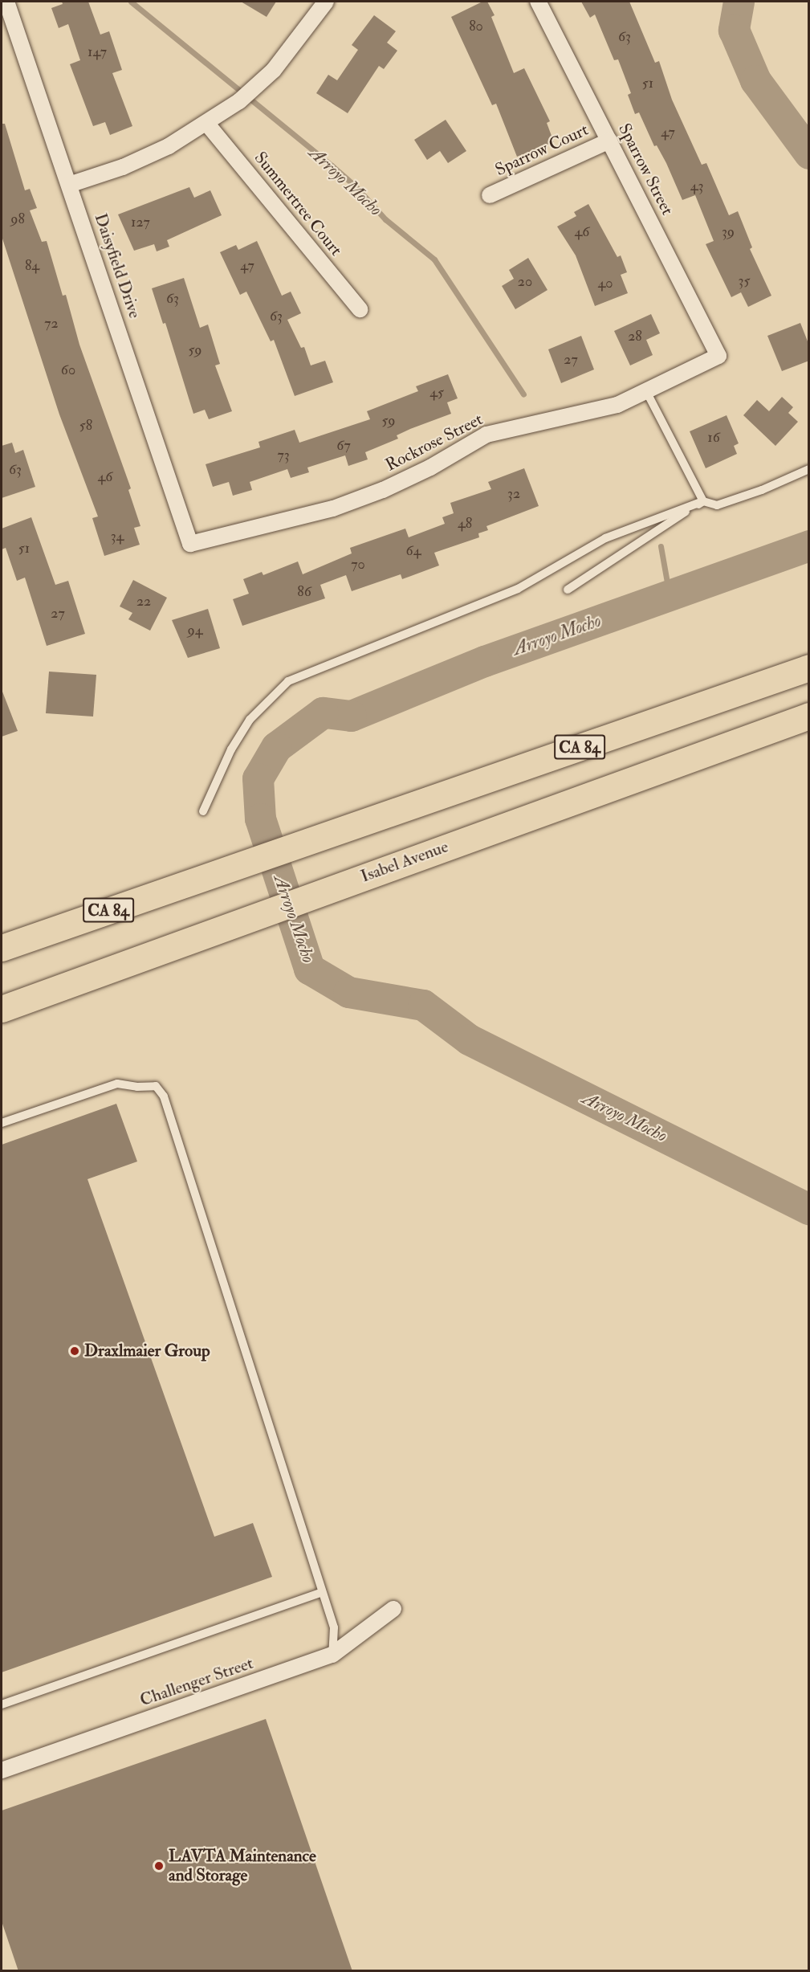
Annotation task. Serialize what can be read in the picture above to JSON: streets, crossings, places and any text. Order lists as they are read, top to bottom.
{
  "streets": {
    "highway": ["CA 84", "Isabel Avenue"],
    "street": [
      "Sparrow Court",
      "Sparrow Street",
      "Summertree Court",
      "Daisyfield Drive",
      "Rockrose Street",
      "Challenger Street"
    ]
  },
  "crossings": [
    ["Sparrow Court", "Sparrow Street"],
    ["Sparrow Street", "Rockrose Street"],
    ["Daisyfield Drive", "Rockrose Street"]
  ],
  "water": ["Arroyo Mocho"],
  "places": ["Draxlmaier Group", "LAVTA Maintenance and Storage"],
  "house_numbers": [
    "80",
    "63",
    "147",
    "51",
    "47",
    "43",
    "98",
    "127",
    "46",
    "39",
    "84",
    "47",
    "35",
    "20",
    "40",
    "63",
    "63",
    "72",
    "28",
    "59",
    "27",
    "60",
    "45",
    "59",
    "58",
    "16",
    "67",
    "73",
    "63",
    "46",
    "32",
    "48",
    "34",
    "51",
    "64",
    "70",
    "86",
    "22",
    "27",
    "94"
  ]
}
